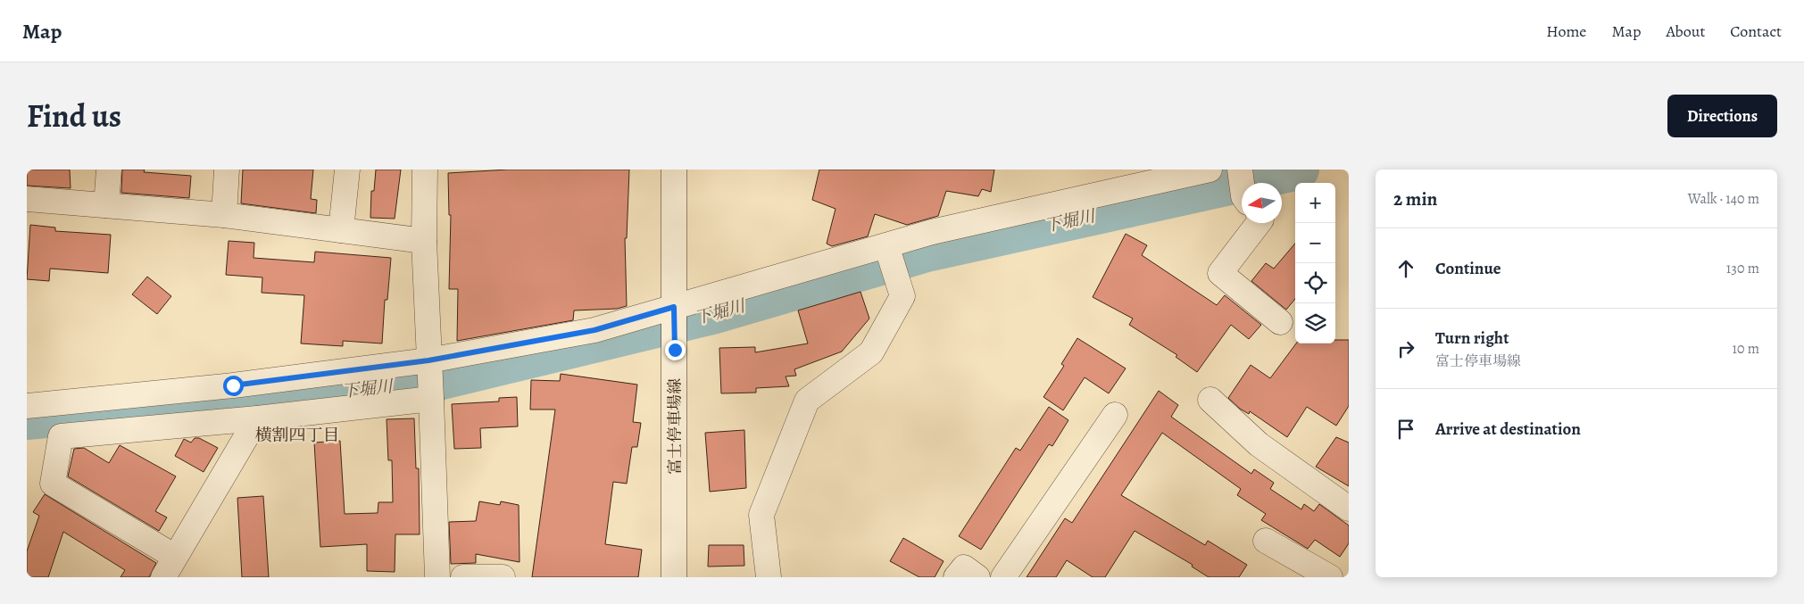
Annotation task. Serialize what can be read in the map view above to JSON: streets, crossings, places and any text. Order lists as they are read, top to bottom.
{
  "streets": {
    "street": ["富士停車場線"]
  },
  "districts": ["横割四丁目"],
  "water": ["下堀川"],
  "north": "left",
  "page": {
    "header": "Map",
    "nav": [
      "Home",
      "Map",
      "About",
      "Contact"
    ],
    "title": "Find us",
    "buttons": "Directions",
    "heading": ["2 min", "Walk · 140 m"],
    "map_buttons": ["+", "−"],
    "list": [
      ["Continue", "130 m"],
      ["Turn right", "富士停車場線", "10 m"],
      "Arrive at destination"
    ]
  }
}
